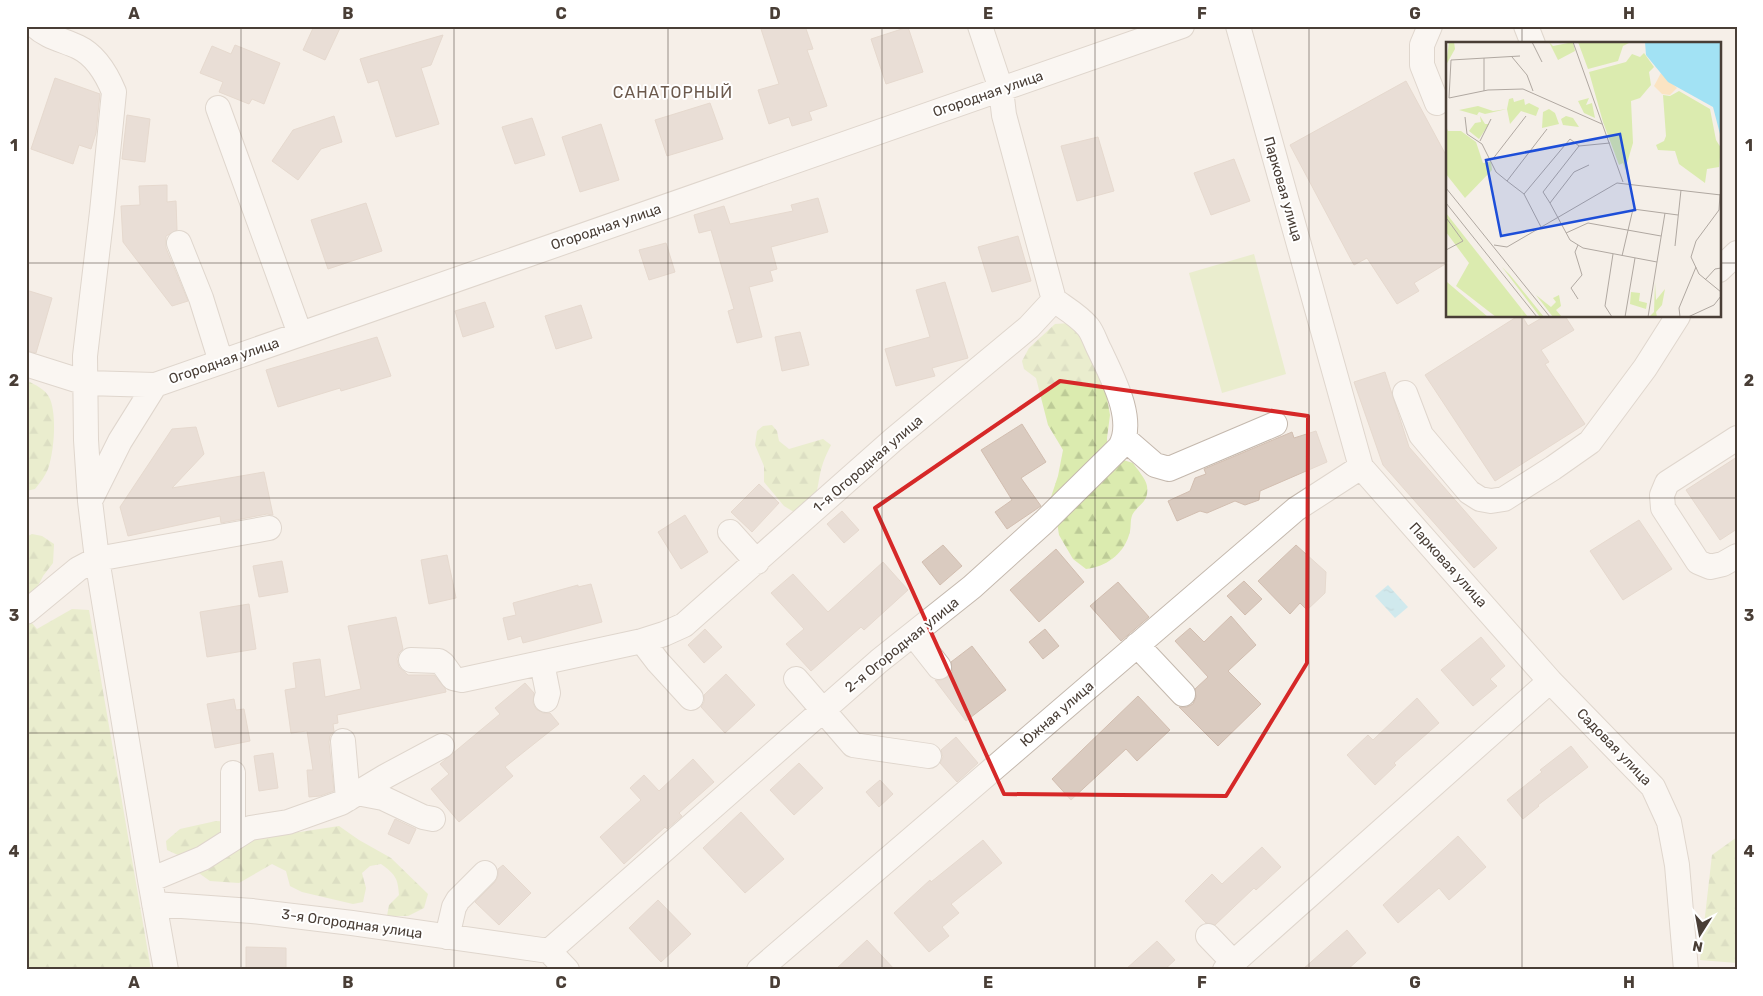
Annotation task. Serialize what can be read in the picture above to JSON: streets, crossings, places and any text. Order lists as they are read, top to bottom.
{
  "streets": {
    "street": [
      "Огородная улица",
      "Парковая улица",
      "1-я Огородная улица",
      "2-я Огородная улица",
      "Южная улица",
      "Садовая улица",
      "3-я Огородная улица"
    ]
  },
  "crossings": [
    ["Парковая улица", "Южная улица"],
    ["Парковая улица", "Садовая улица"],
    ["2-я Огородная улица", "3-я Огородная улица"]
  ],
  "districts": ["САНАТОРНЫЙ"],
  "north": "bottom",
  "grid": {
    "columns": [
      "A",
      "B",
      "C",
      "D",
      "E",
      "F",
      "G",
      "H"
    ],
    "rows": [
      "1",
      "2",
      "3",
      "4"
    ]
  }
}
